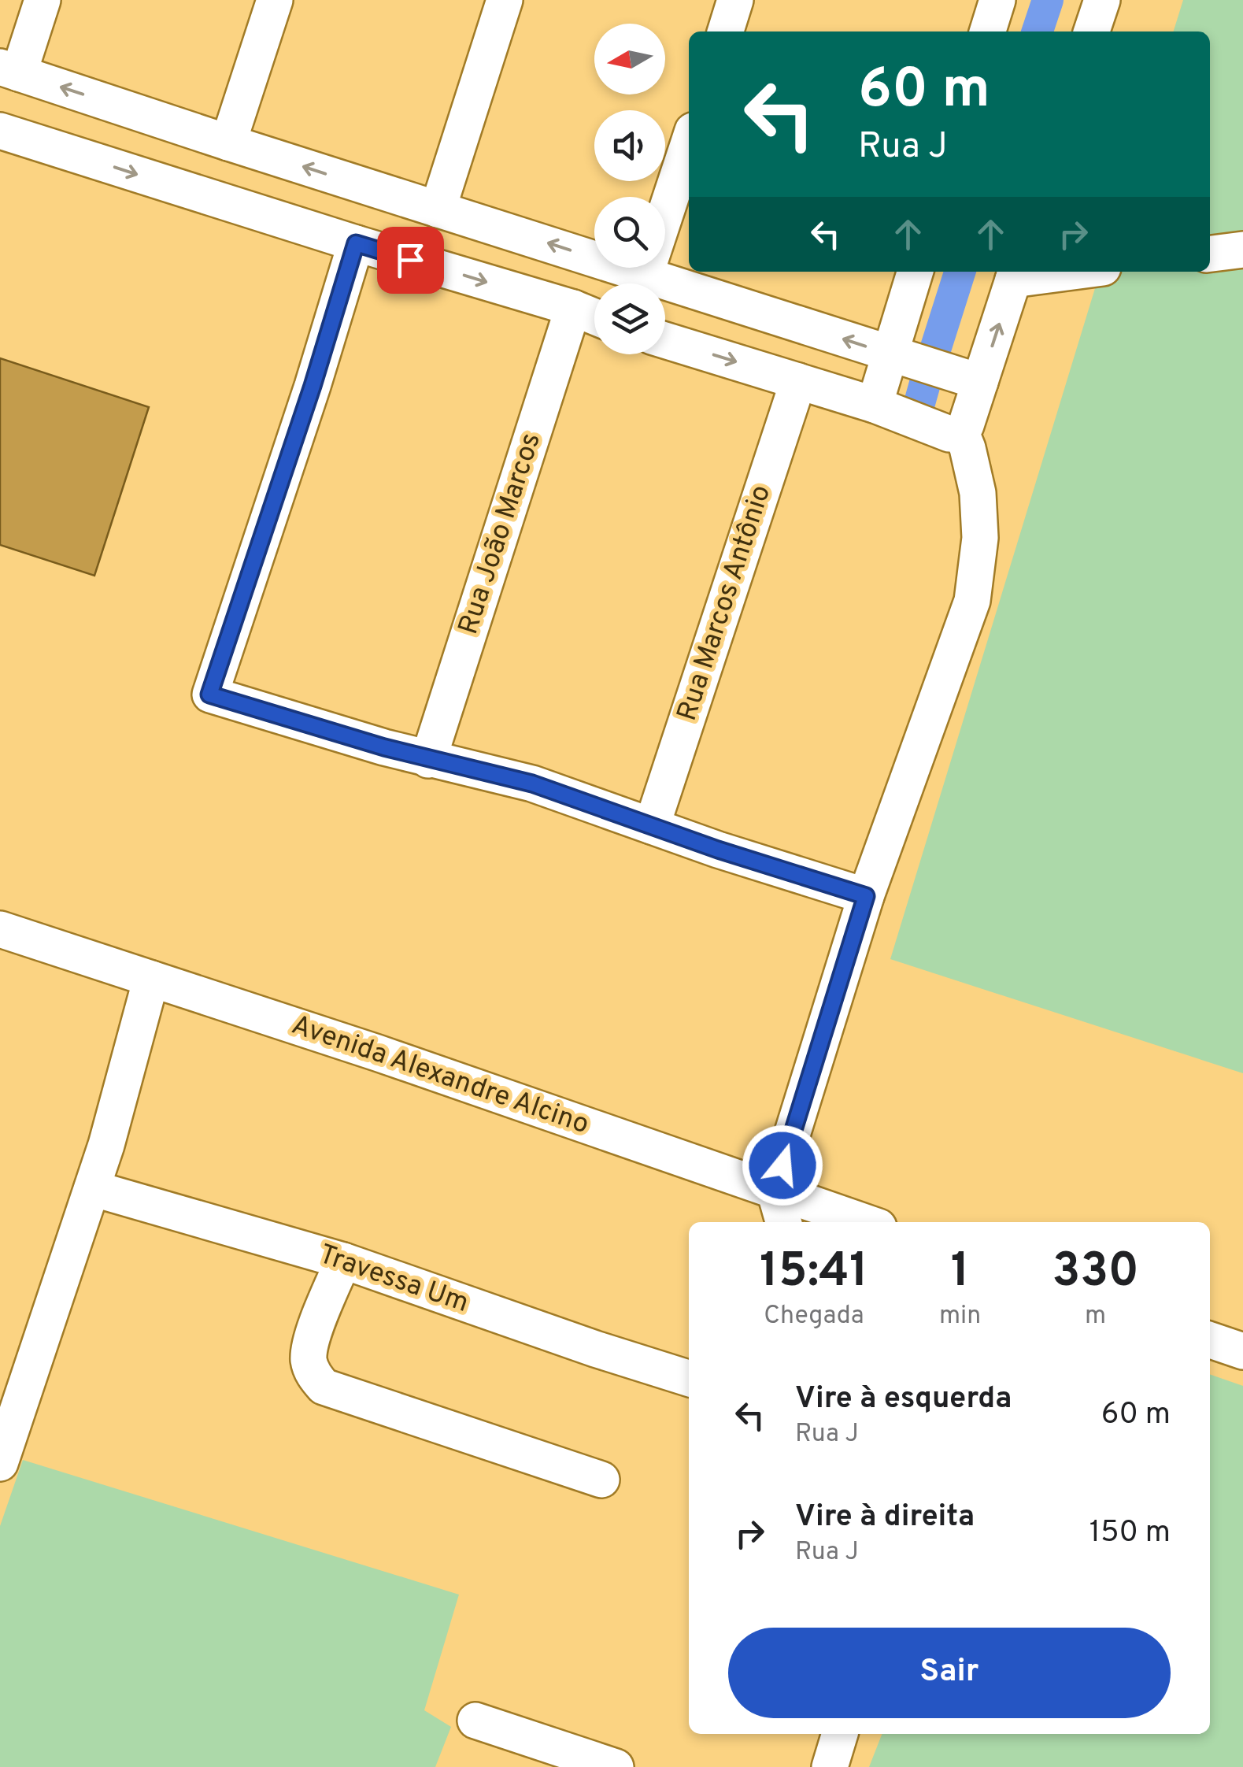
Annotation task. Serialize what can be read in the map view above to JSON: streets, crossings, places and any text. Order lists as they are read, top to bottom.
{
  "streets": {
    "street": [
      "Rua João Marcos",
      "Rua Marcos Antônio",
      "Avenida Alexandre Alcino",
      "Travessa Um"
    ]
  },
  "north": "left",
  "page": {
    "turn": ["60 m", "Rua J"],
    "eta": [
      "15:41",
      "Chegada",
      "1",
      "min",
      "330",
      "m"
    ],
    "list": [
      {
        "name": "Vire à esquerda",
        "note": "Rua J",
        "value": "60 m"
      },
      {
        "name": "Vire à direita",
        "note": "Rua J",
        "value": "150 m"
      }
    ],
    "buttons": "Sair"
  }
}
